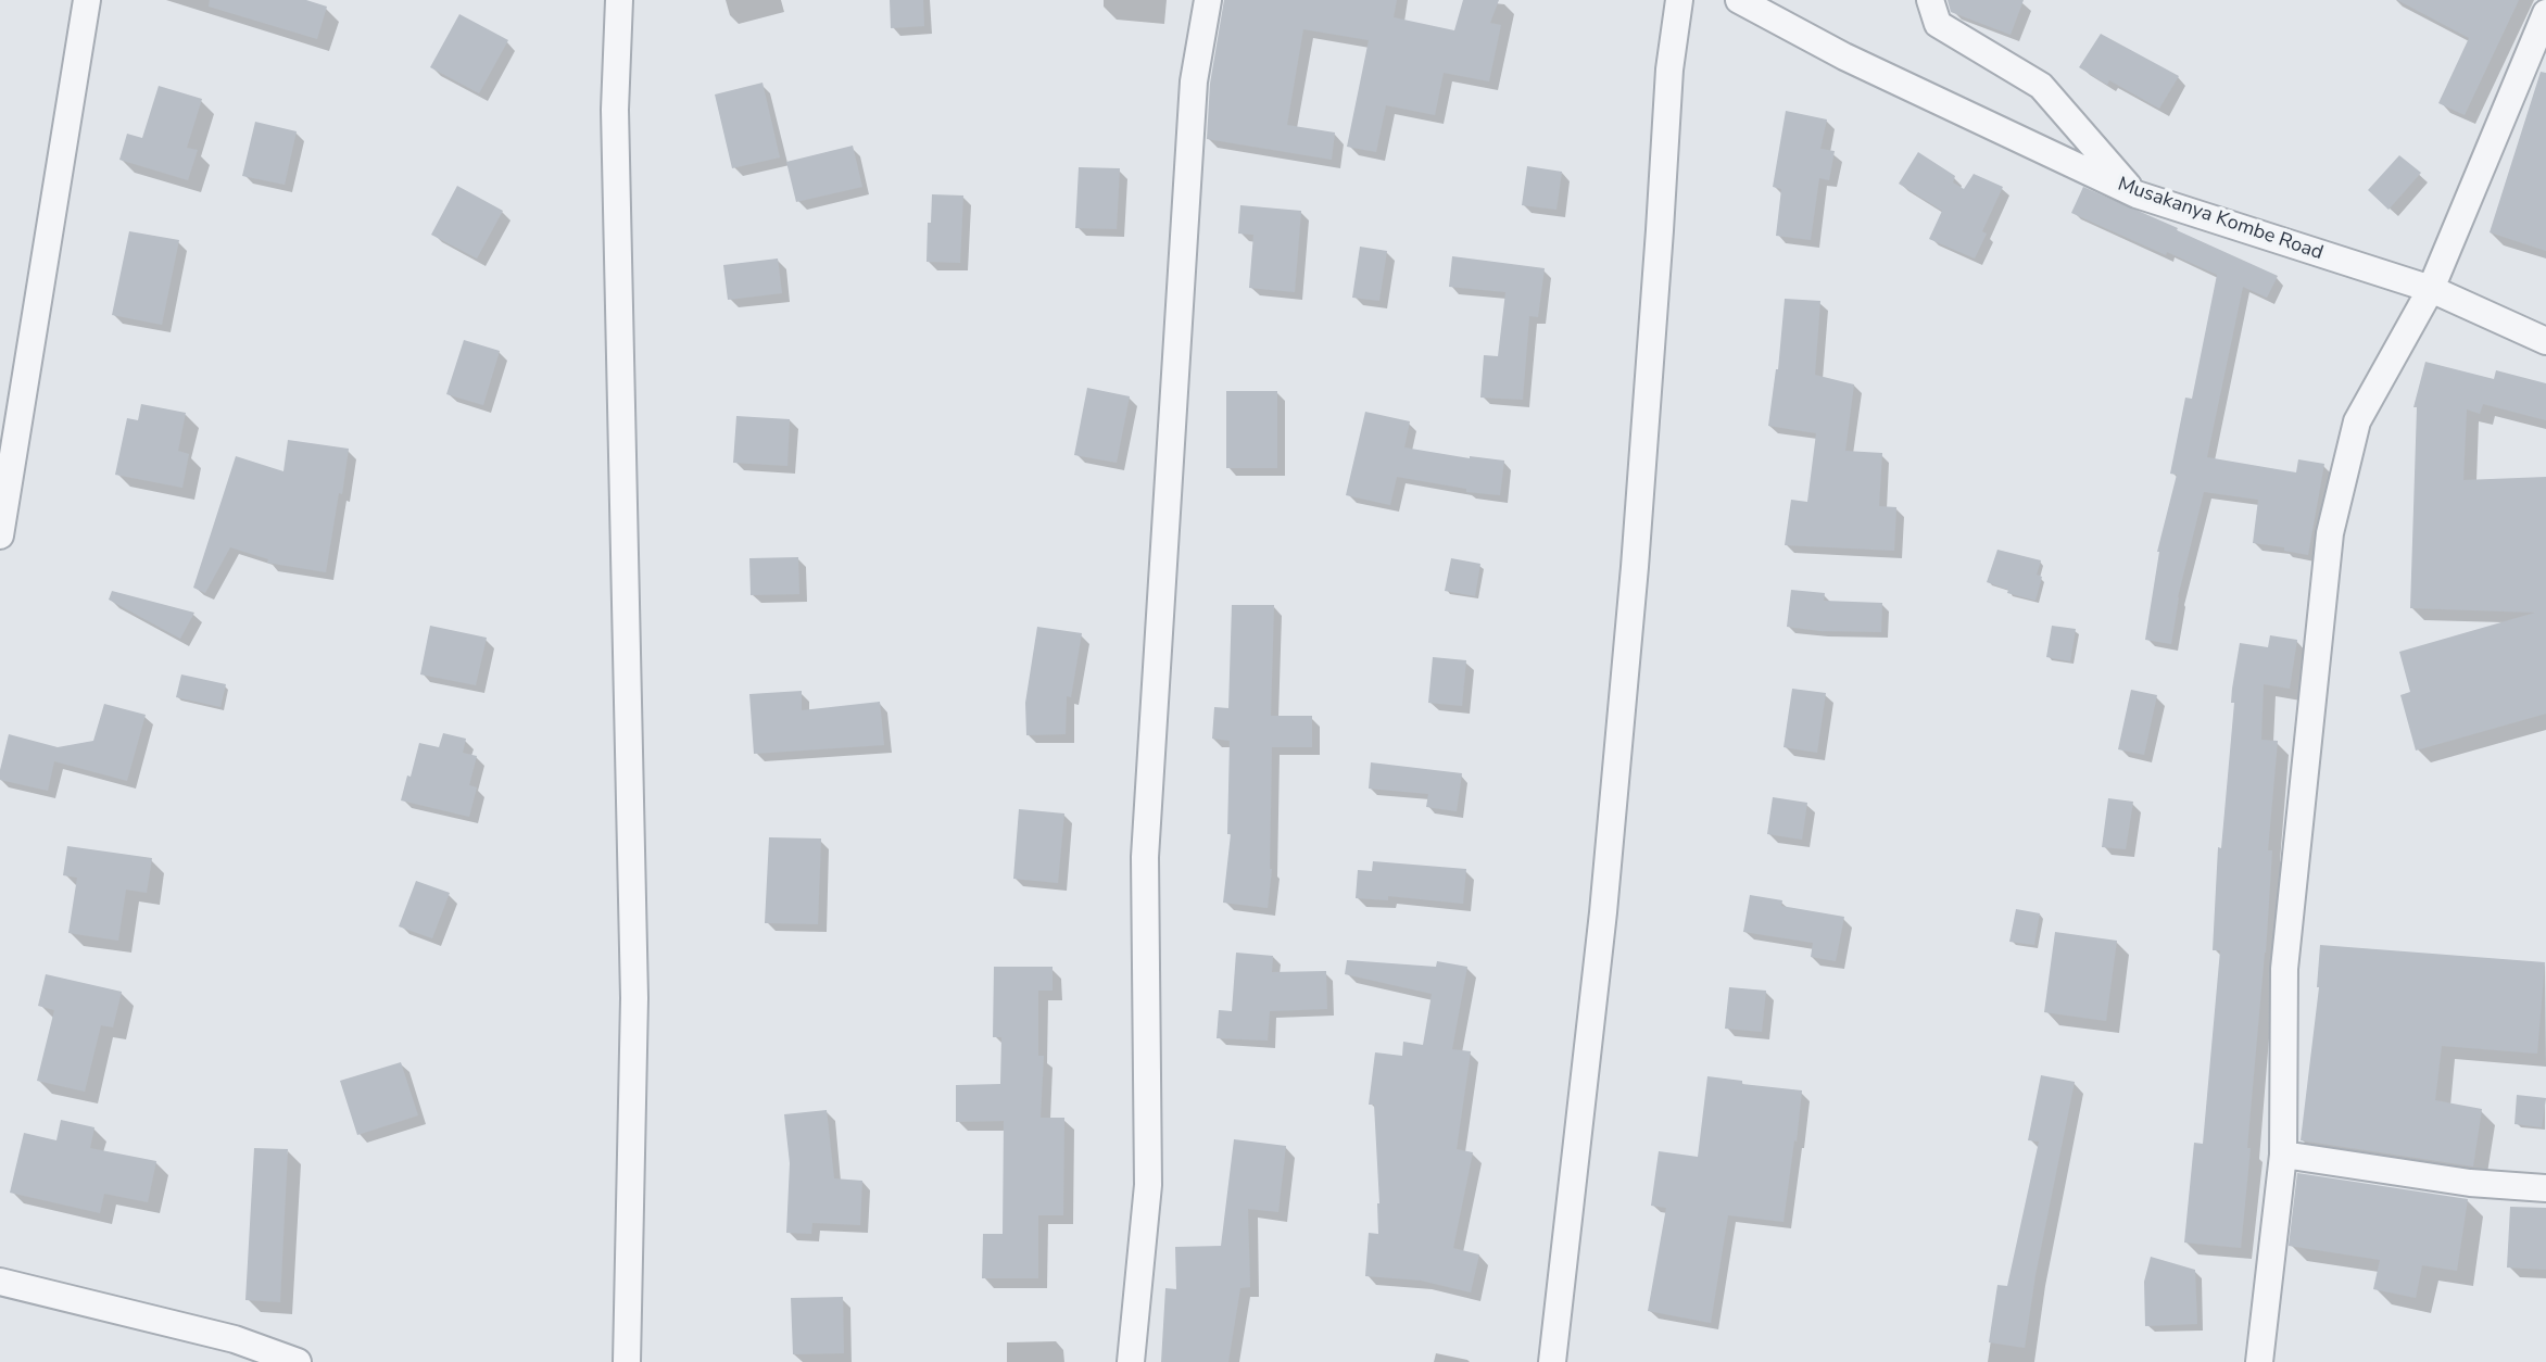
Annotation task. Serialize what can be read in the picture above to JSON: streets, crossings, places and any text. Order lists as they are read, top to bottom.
{
  "streets": {
    "street": ["Musakanya Kombe Road"]
  }
}
